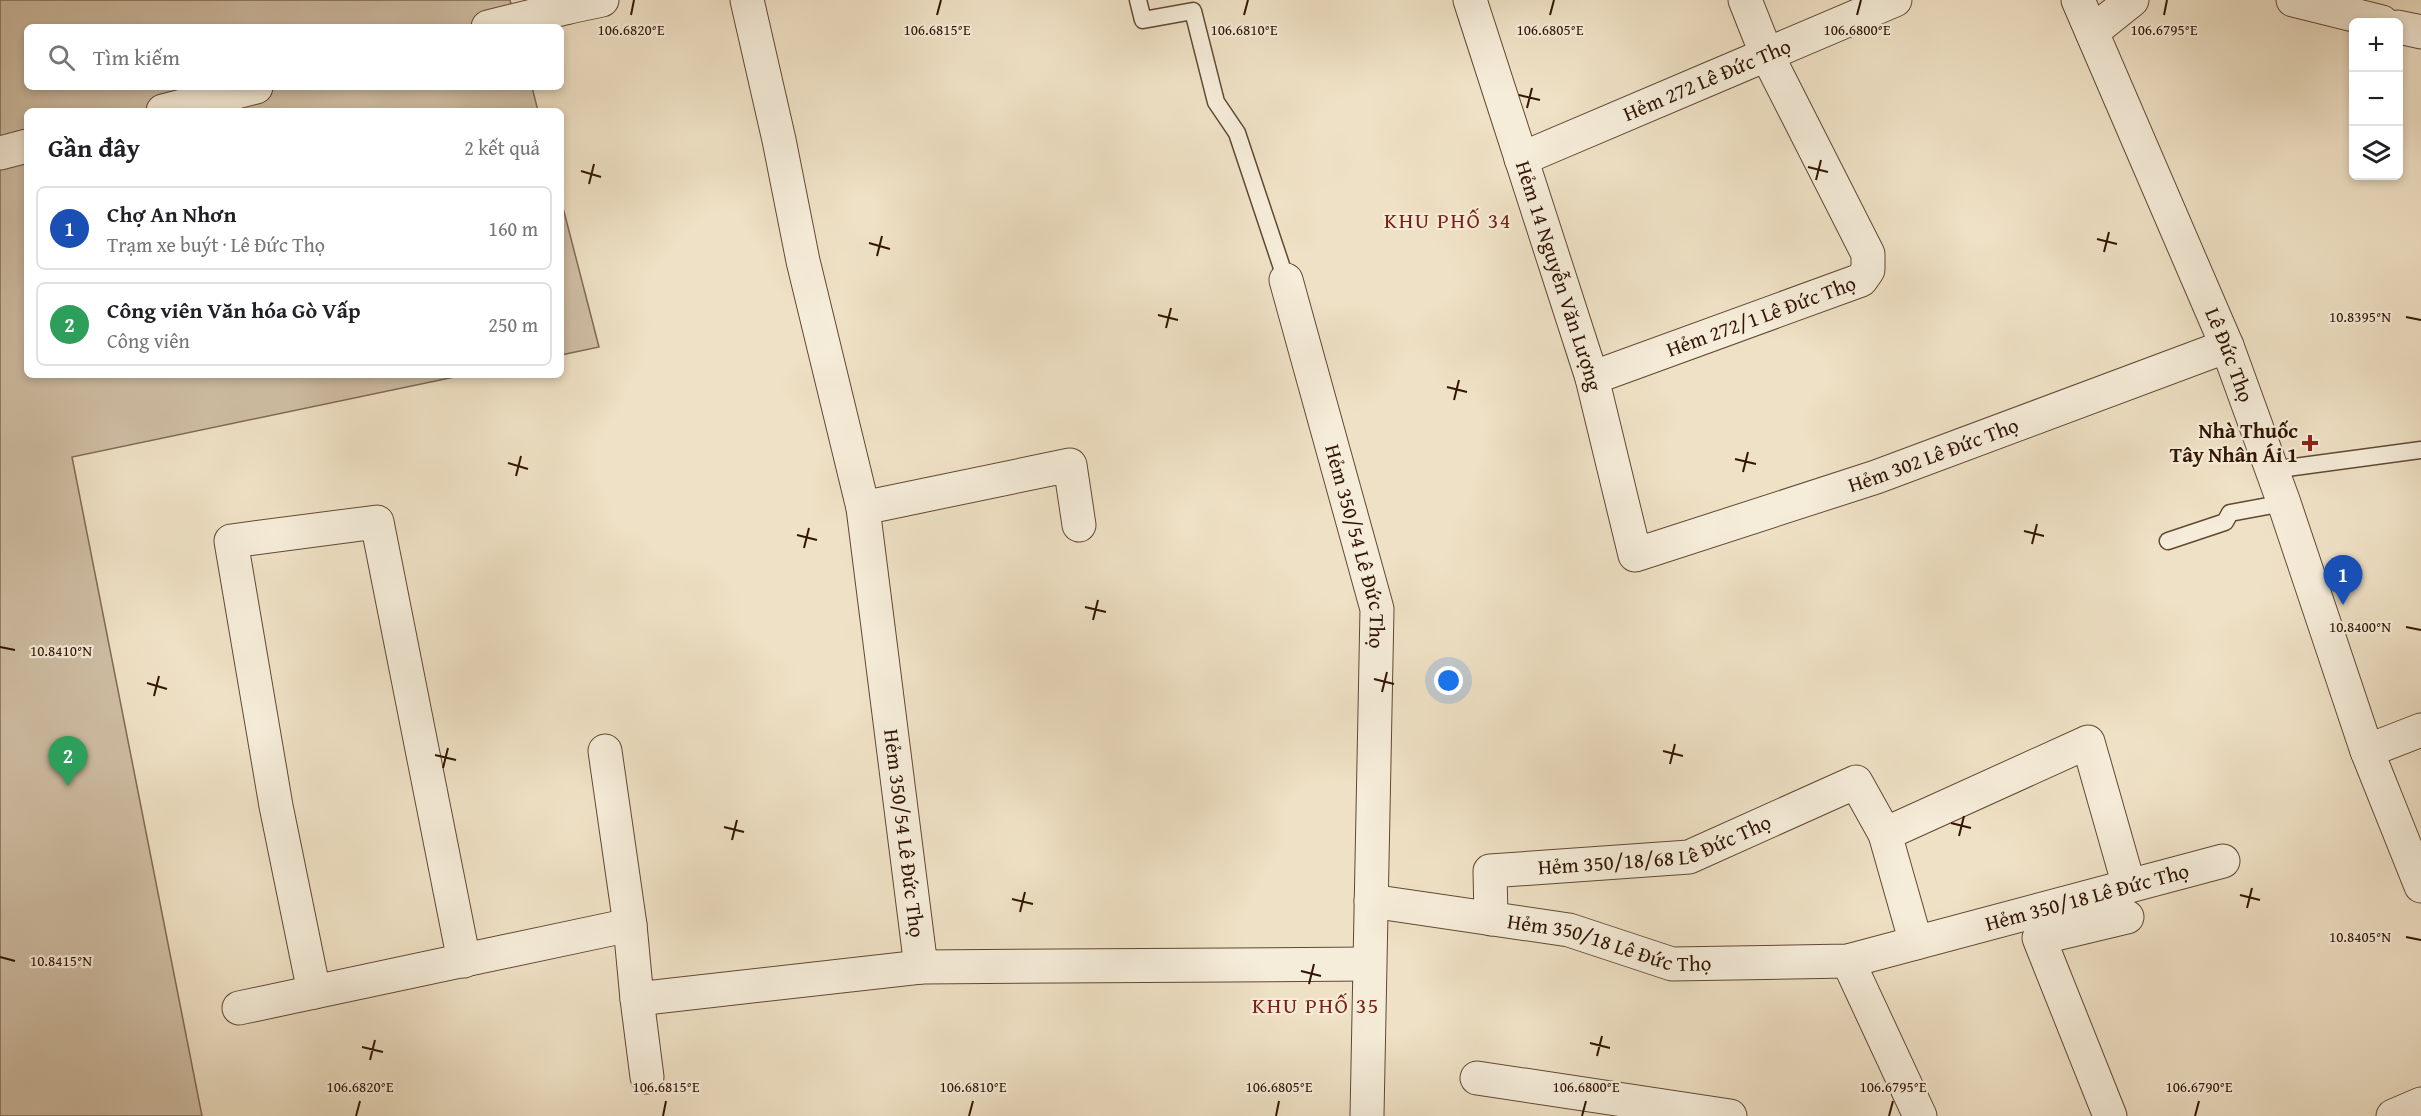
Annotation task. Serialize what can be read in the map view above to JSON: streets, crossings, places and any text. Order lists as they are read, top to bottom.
{
  "streets": {
    "street": [
      "Hẻm 272 Lê Đức Thọ",
      "Hẻm 14 Nguyễn Văn Lượng",
      "Hẻm 272/1 Lê Đức Thọ",
      "Lê Đức Thọ",
      "Hẻm 302 Lê Đức Thọ",
      "Hẻm 350/54 Lê Đức Thọ",
      "Hẻm 350/18/68 Lê Đức Thọ",
      "Hẻm 350/18 Lê Đức Thọ"
    ]
  },
  "crossings": [
    ["Hẻm 272 Lê Đức Thọ", "Hẻm 14 Nguyễn Văn Lượng"],
    ["Hẻm 272 Lê Đức Thọ", "Hẻm 272/1 Lê Đức Thọ"],
    ["Hẻm 14 Nguyễn Văn Lượng", "Hẻm 272/1 Lê Đức Thọ"],
    ["Hẻm 14 Nguyễn Văn Lượng", "Hẻm 302 Lê Đức Thọ"],
    ["Lê Đức Thọ", "Hẻm 302 Lê Đức Thọ"],
    ["Hẻm 350/54 Lê Đức Thọ", "Hẻm 350/18 Lê Đức Thọ"],
    ["Hẻm 350/18/68 Lê Đức Thọ", "Hẻm 350/18 Lê Đức Thọ"]
  ],
  "districts": ["KHU PHỐ 34", "KHU PHỐ 35"],
  "places": {
    "health": ["Nhà Thuốc Tây Nhân Ái 1"]
  },
  "page": {
    "map_buttons": ["+", "−"],
    "search": "Tìm kiếm",
    "heading": ["Gần đây", "2 kết quả"],
    "list": [
      {
        "mark": "1",
        "name": "Chợ An Nhơn",
        "note": "Trạm xe buýt · Lê Đức Thọ",
        "value": "160 m"
      },
      {
        "mark": "2",
        "name": "Công viên Văn hóa Gò Vấp",
        "note": "Công viên",
        "value": "250 m"
      }
    ],
    "pins": ["1", "2"]
  },
  "coordinates": [
    "106.6820°E",
    "106.6815°E",
    "106.6810°E",
    "106.6805°E",
    "106.6800°E",
    "106.6795°E",
    "10.8395°N",
    "10.8400°N",
    "10.8410°N",
    "10.8405°N",
    "10.8415°N",
    "106.6790°E"
  ]
}
